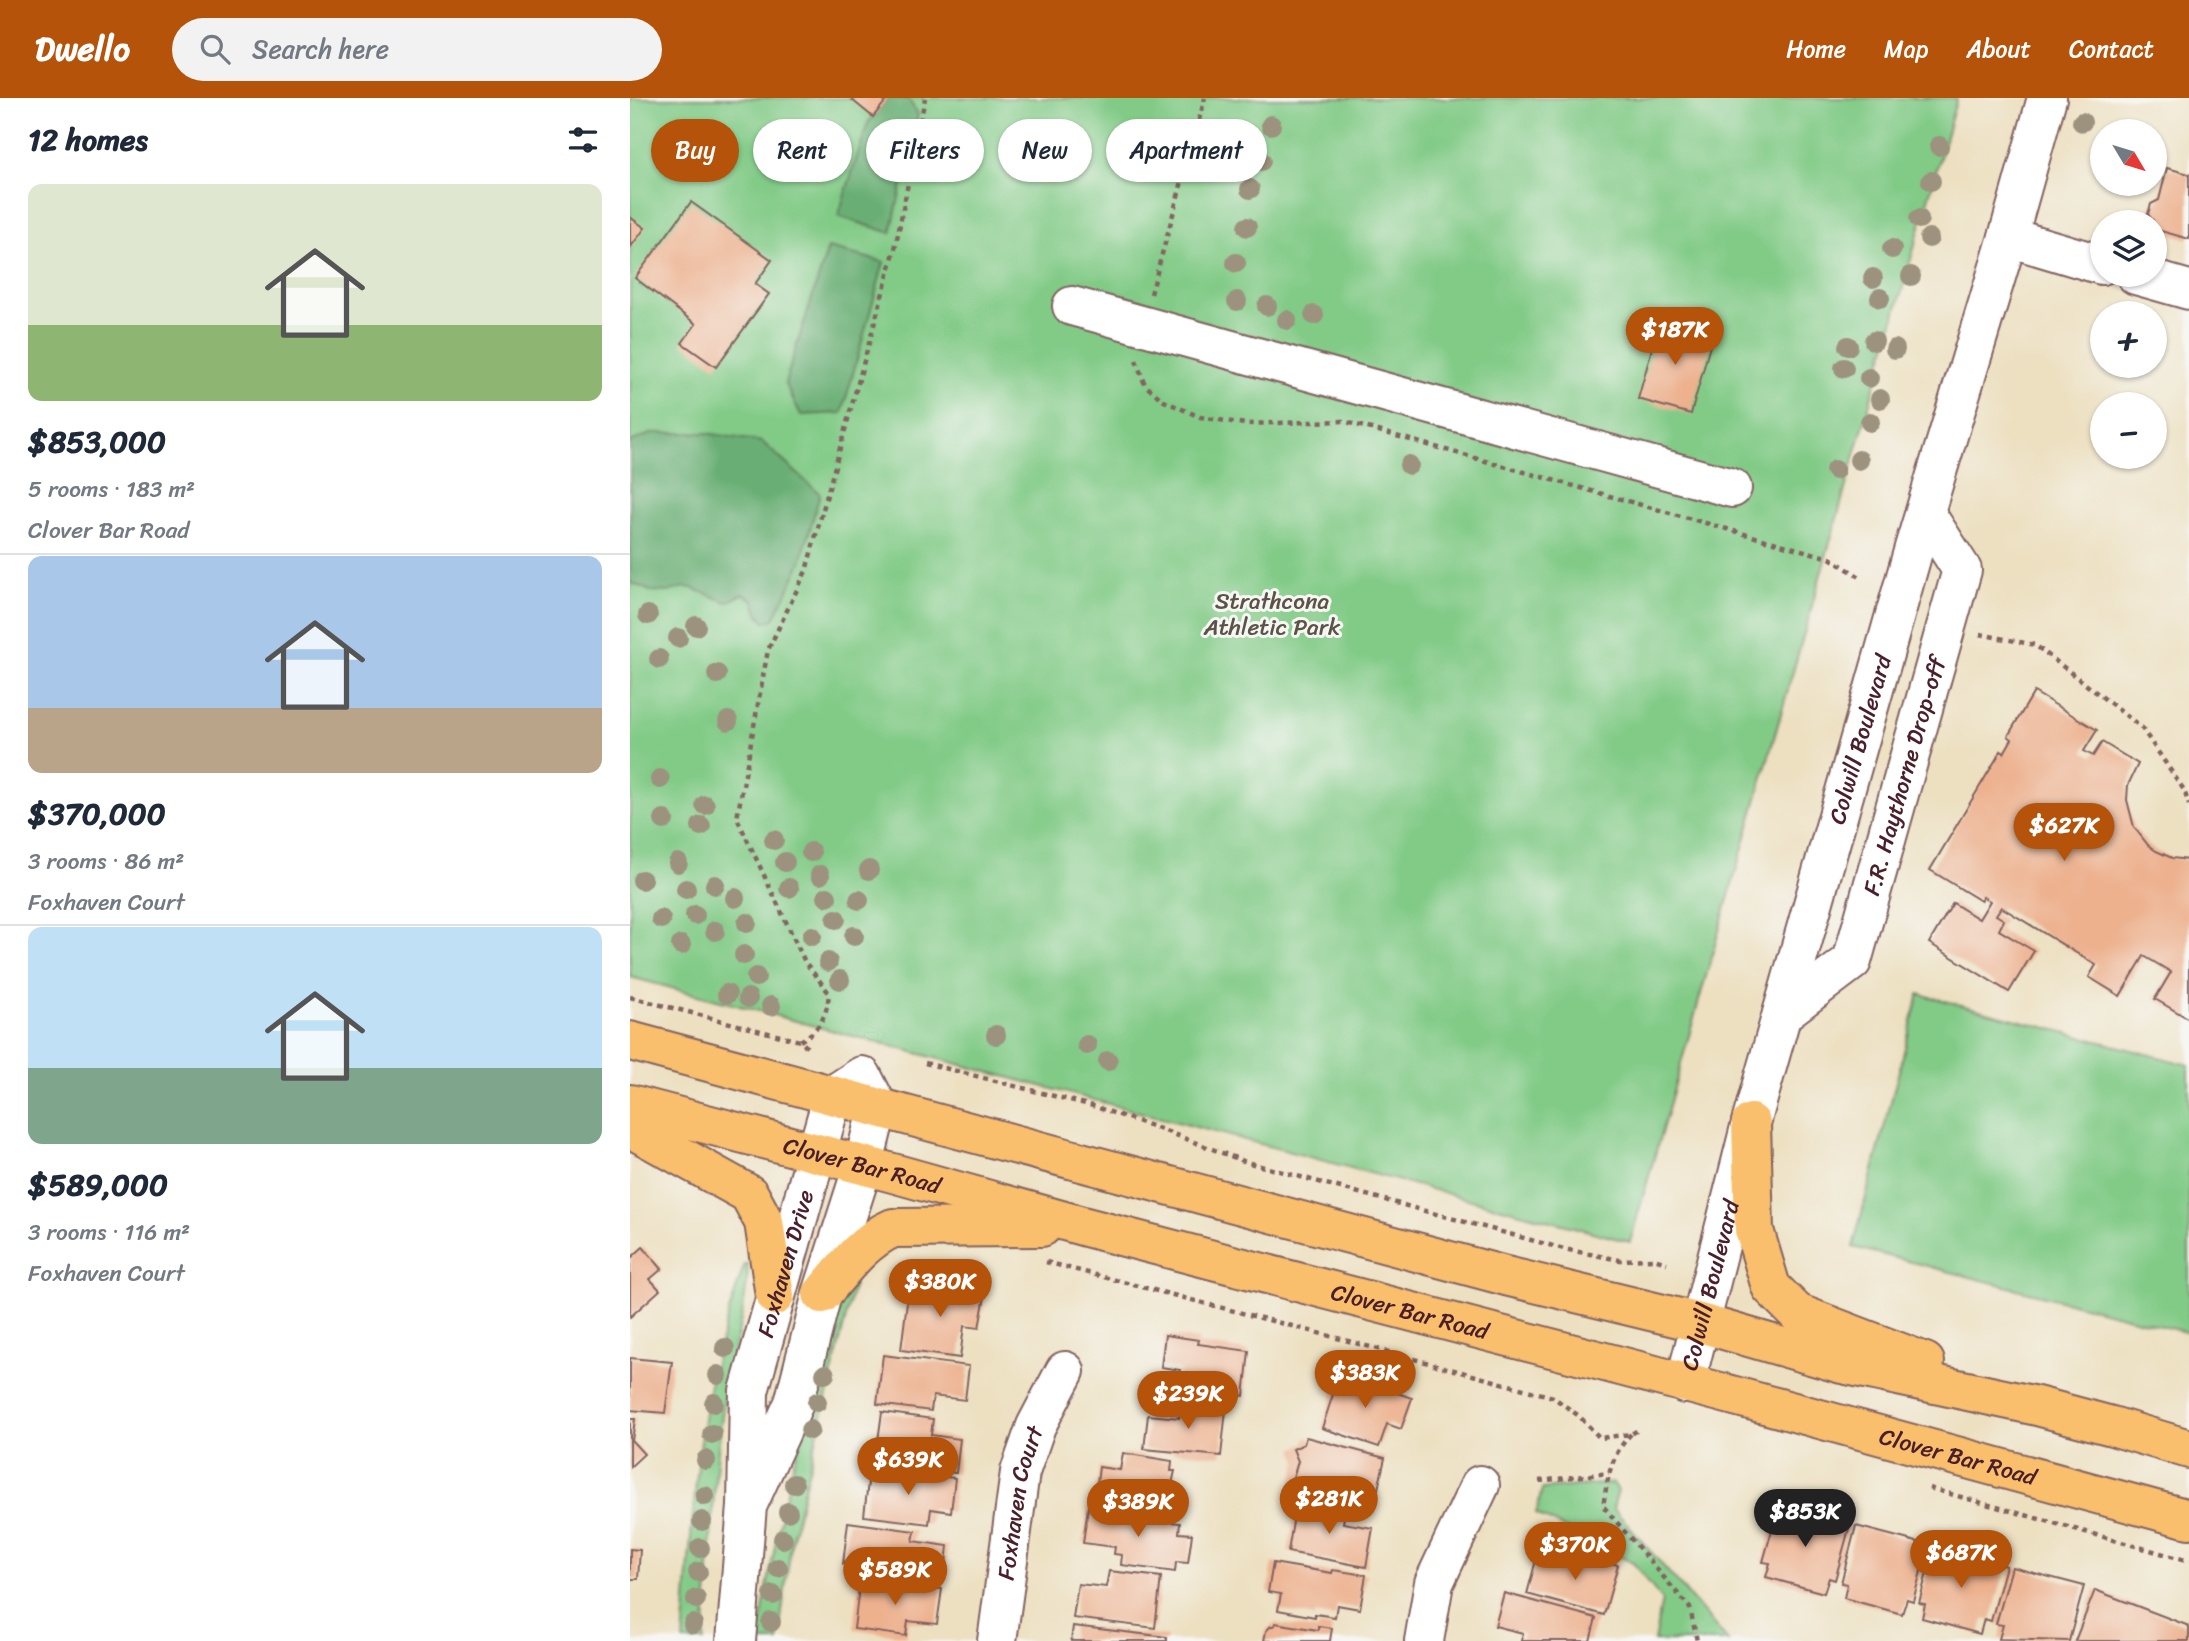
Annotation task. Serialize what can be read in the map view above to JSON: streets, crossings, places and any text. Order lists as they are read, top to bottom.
{
  "streets": {
    "main road": ["Clover Bar Road"],
    "street": [
      "Colwill Boulevard",
      "F.R. Haythorne Drop-off",
      "Foxhaven Drive",
      "Foxhaven Court"
    ]
  },
  "crossings": [
    ["Colwill Boulevard", "F.R. Haythorne Drop-off"],
    ["Colwill Boulevard", "Clover Bar Road"],
    ["Clover Bar Road", "Foxhaven Drive"]
  ],
  "parks": ["Strathcona Athletic Park"],
  "north": "bottom right",
  "page": {
    "header": "Dwello",
    "search": "Search here",
    "nav": [
      "Home",
      "Map",
      "About",
      "Contact"
    ],
    "heading": "12 homes",
    "map_buttons": ["+", "−"],
    "chip": [
      "Buy",
      "Rent",
      "Filters",
      "New",
      "Apartment"
    ],
    "list": [
      {
        "name": "$853,000",
        "note": "5 rooms · 183 m² · Clover Bar Road"
      },
      {
        "name": "$370,000",
        "note": "3 rooms · 86 m² · Foxhaven Court"
      },
      {
        "name": "$589,000",
        "note": "3 rooms · 116 m² · Foxhaven Court"
      }
    ],
    "price": [
      "$187K",
      "$627K",
      "$380K",
      "$383K",
      "$239K",
      "$639K",
      "$281K",
      "$389K",
      "$853K",
      "$370K",
      "$687K",
      "$589K"
    ]
  }
}
